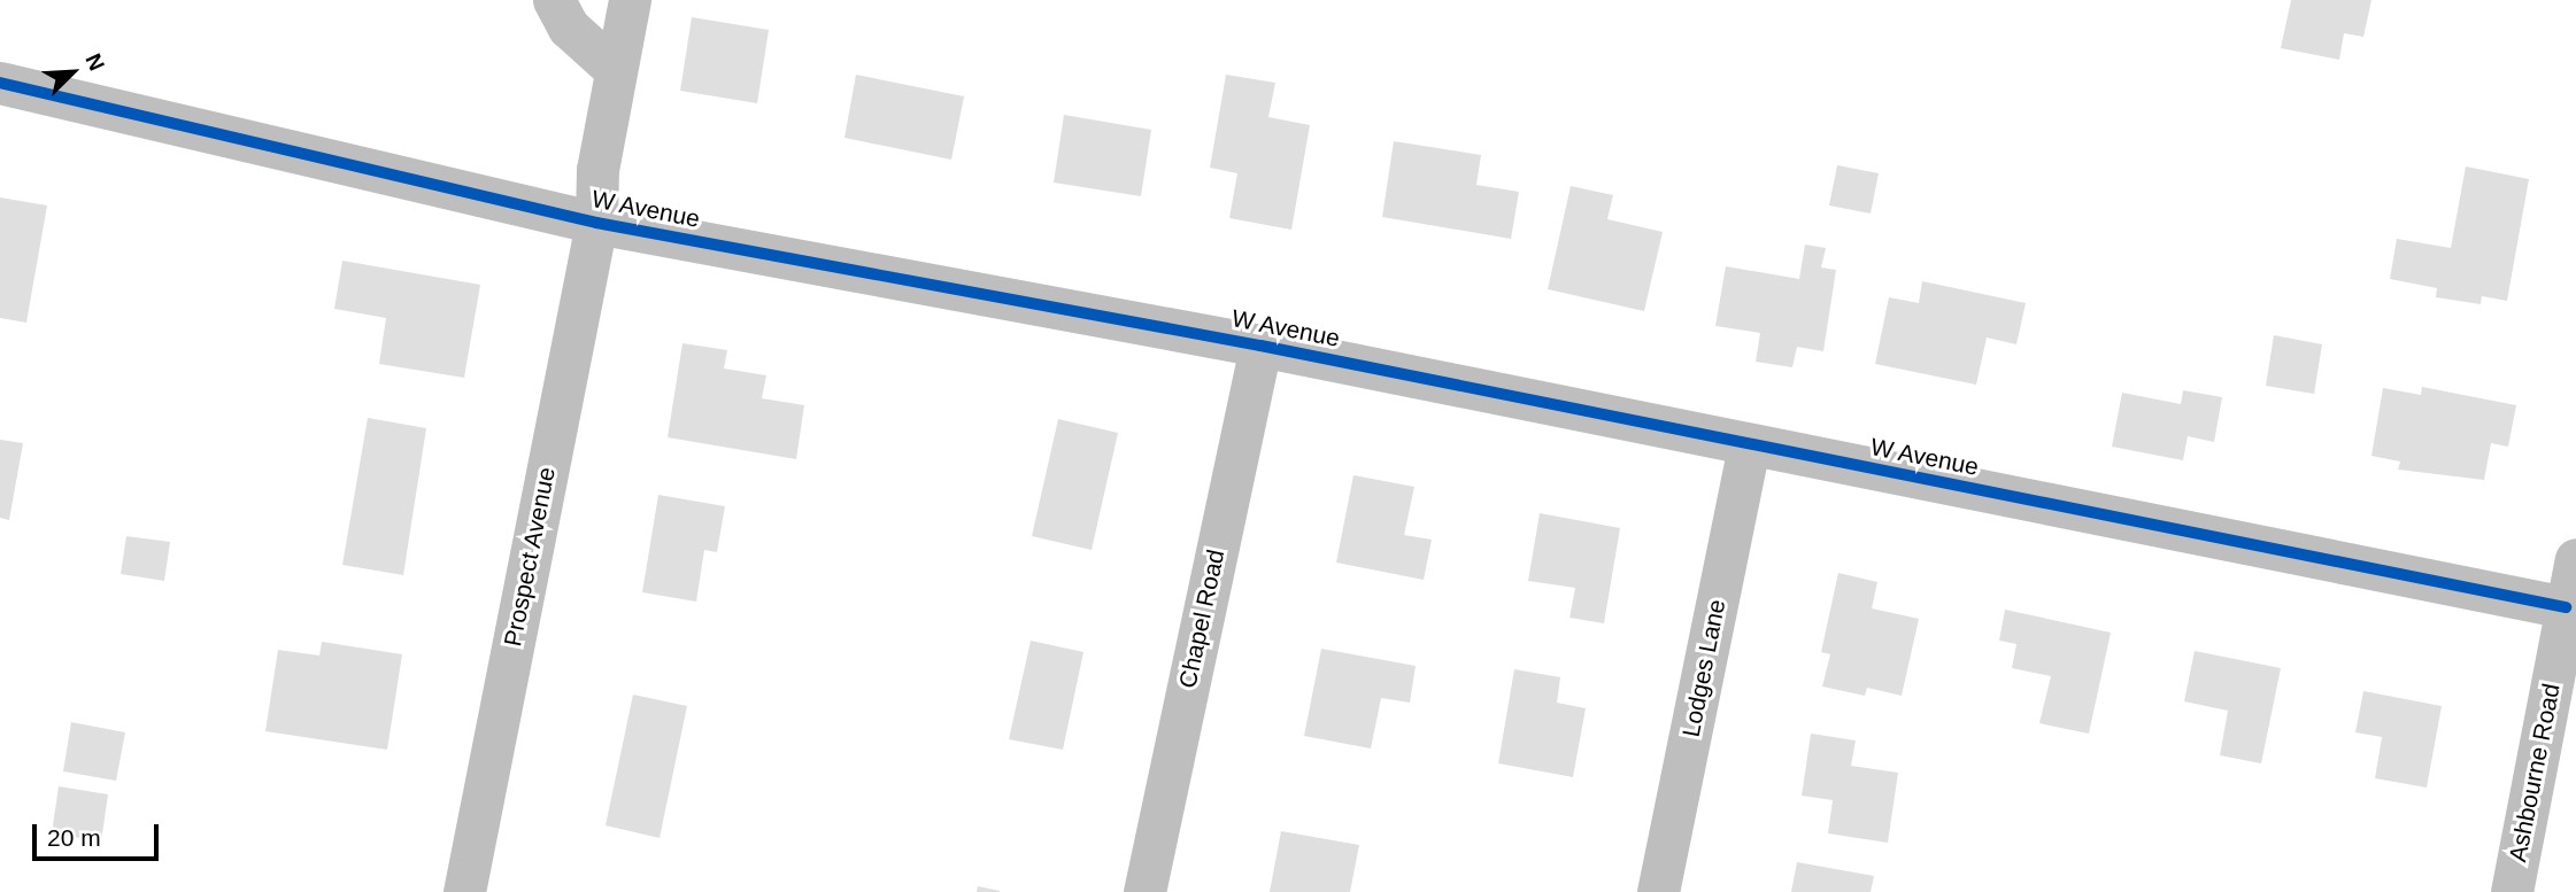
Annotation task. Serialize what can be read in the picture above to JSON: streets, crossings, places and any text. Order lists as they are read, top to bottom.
{
  "streets": {
    "street": [
      "W Avenue",
      "Prospect Avenue",
      "Chapel Road",
      "Lodges Lane",
      "Ashbourne Road"
    ]
  },
  "crossings": [
    ["W Avenue", "Prospect Avenue"],
    ["W Avenue", "Chapel Road"],
    ["W Avenue", "Lodges Lane"],
    ["W Avenue", "Ashbourne Road"]
  ],
  "scale_bar": "20 m",
  "north": "top right"
}
